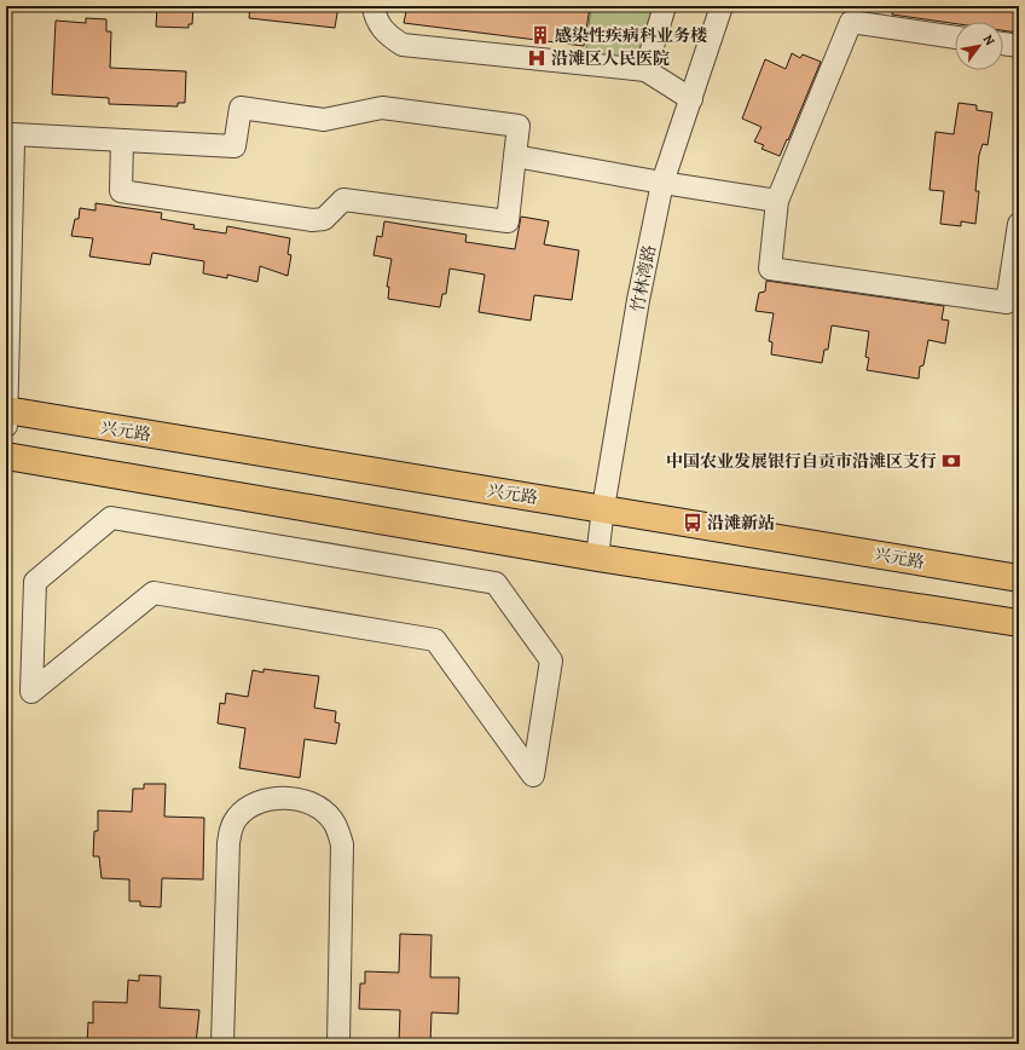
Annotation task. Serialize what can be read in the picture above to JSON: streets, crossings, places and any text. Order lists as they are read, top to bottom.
{
  "streets": {
    "main road": ["兴元路"],
    "street": ["竹林湾路"]
  },
  "crossings": [
    ["竹林湾路", "兴元路"]
  ],
  "places": {
    "building": ["感染性疾病科业务楼"],
    "hospital": ["沿滩区人民医院"],
    "bank": ["中国农业发展银行自贡市沿滩区支行"],
    "bus stop": ["沿滩新站"]
  },
  "north": "top right"
}
